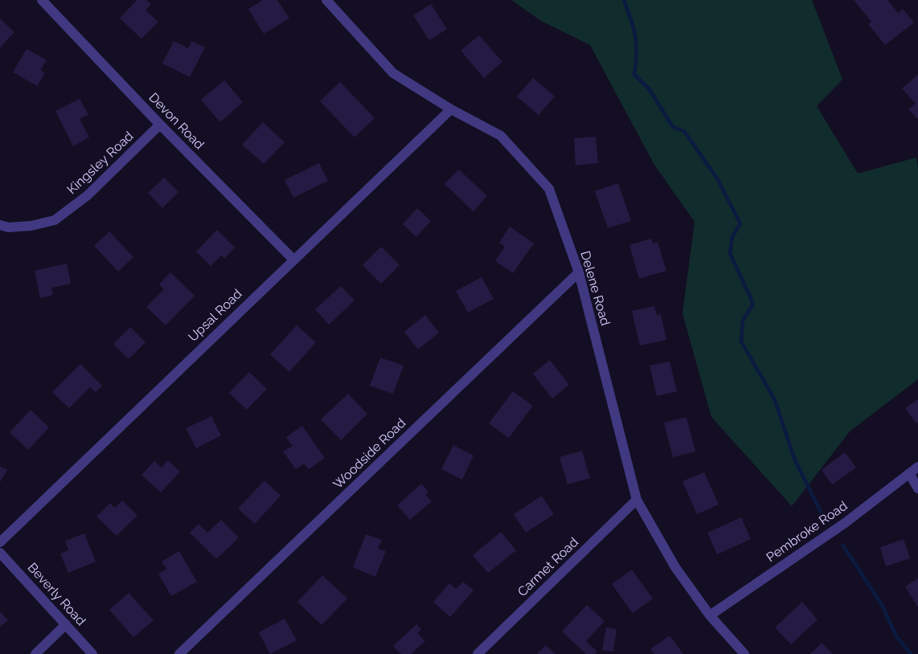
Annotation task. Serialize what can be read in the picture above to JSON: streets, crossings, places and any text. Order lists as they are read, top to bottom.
{
  "streets": {
    "street": [
      "Devon Road",
      "Kingsley Road",
      "Delene Road",
      "Upsal Road",
      "Woodside Road",
      "Pembroke Road",
      "Carmet Road",
      "Beverly Road"
    ]
  },
  "crossings": [
    ["Devon Road", "Kingsley Road"],
    ["Devon Road", "Upsal Road"],
    ["Delene Road", "Upsal Road"],
    ["Delene Road", "Woodside Road"],
    ["Delene Road", "Pembroke Road"],
    ["Delene Road", "Carmet Road"]
  ]
}
